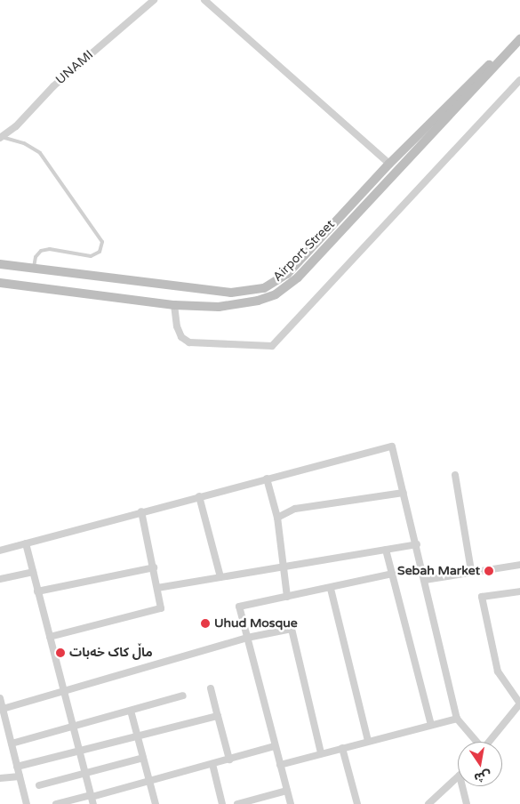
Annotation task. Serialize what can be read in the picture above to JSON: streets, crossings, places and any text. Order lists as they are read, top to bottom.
{
  "streets": {
    "main road": ["Airport Street"],
    "street": ["UNAMI"]
  },
  "places": ["Sebah Market", "Uhud Mosque", "ماڵ کاک خەبات"],
  "north": "bottom"
}
